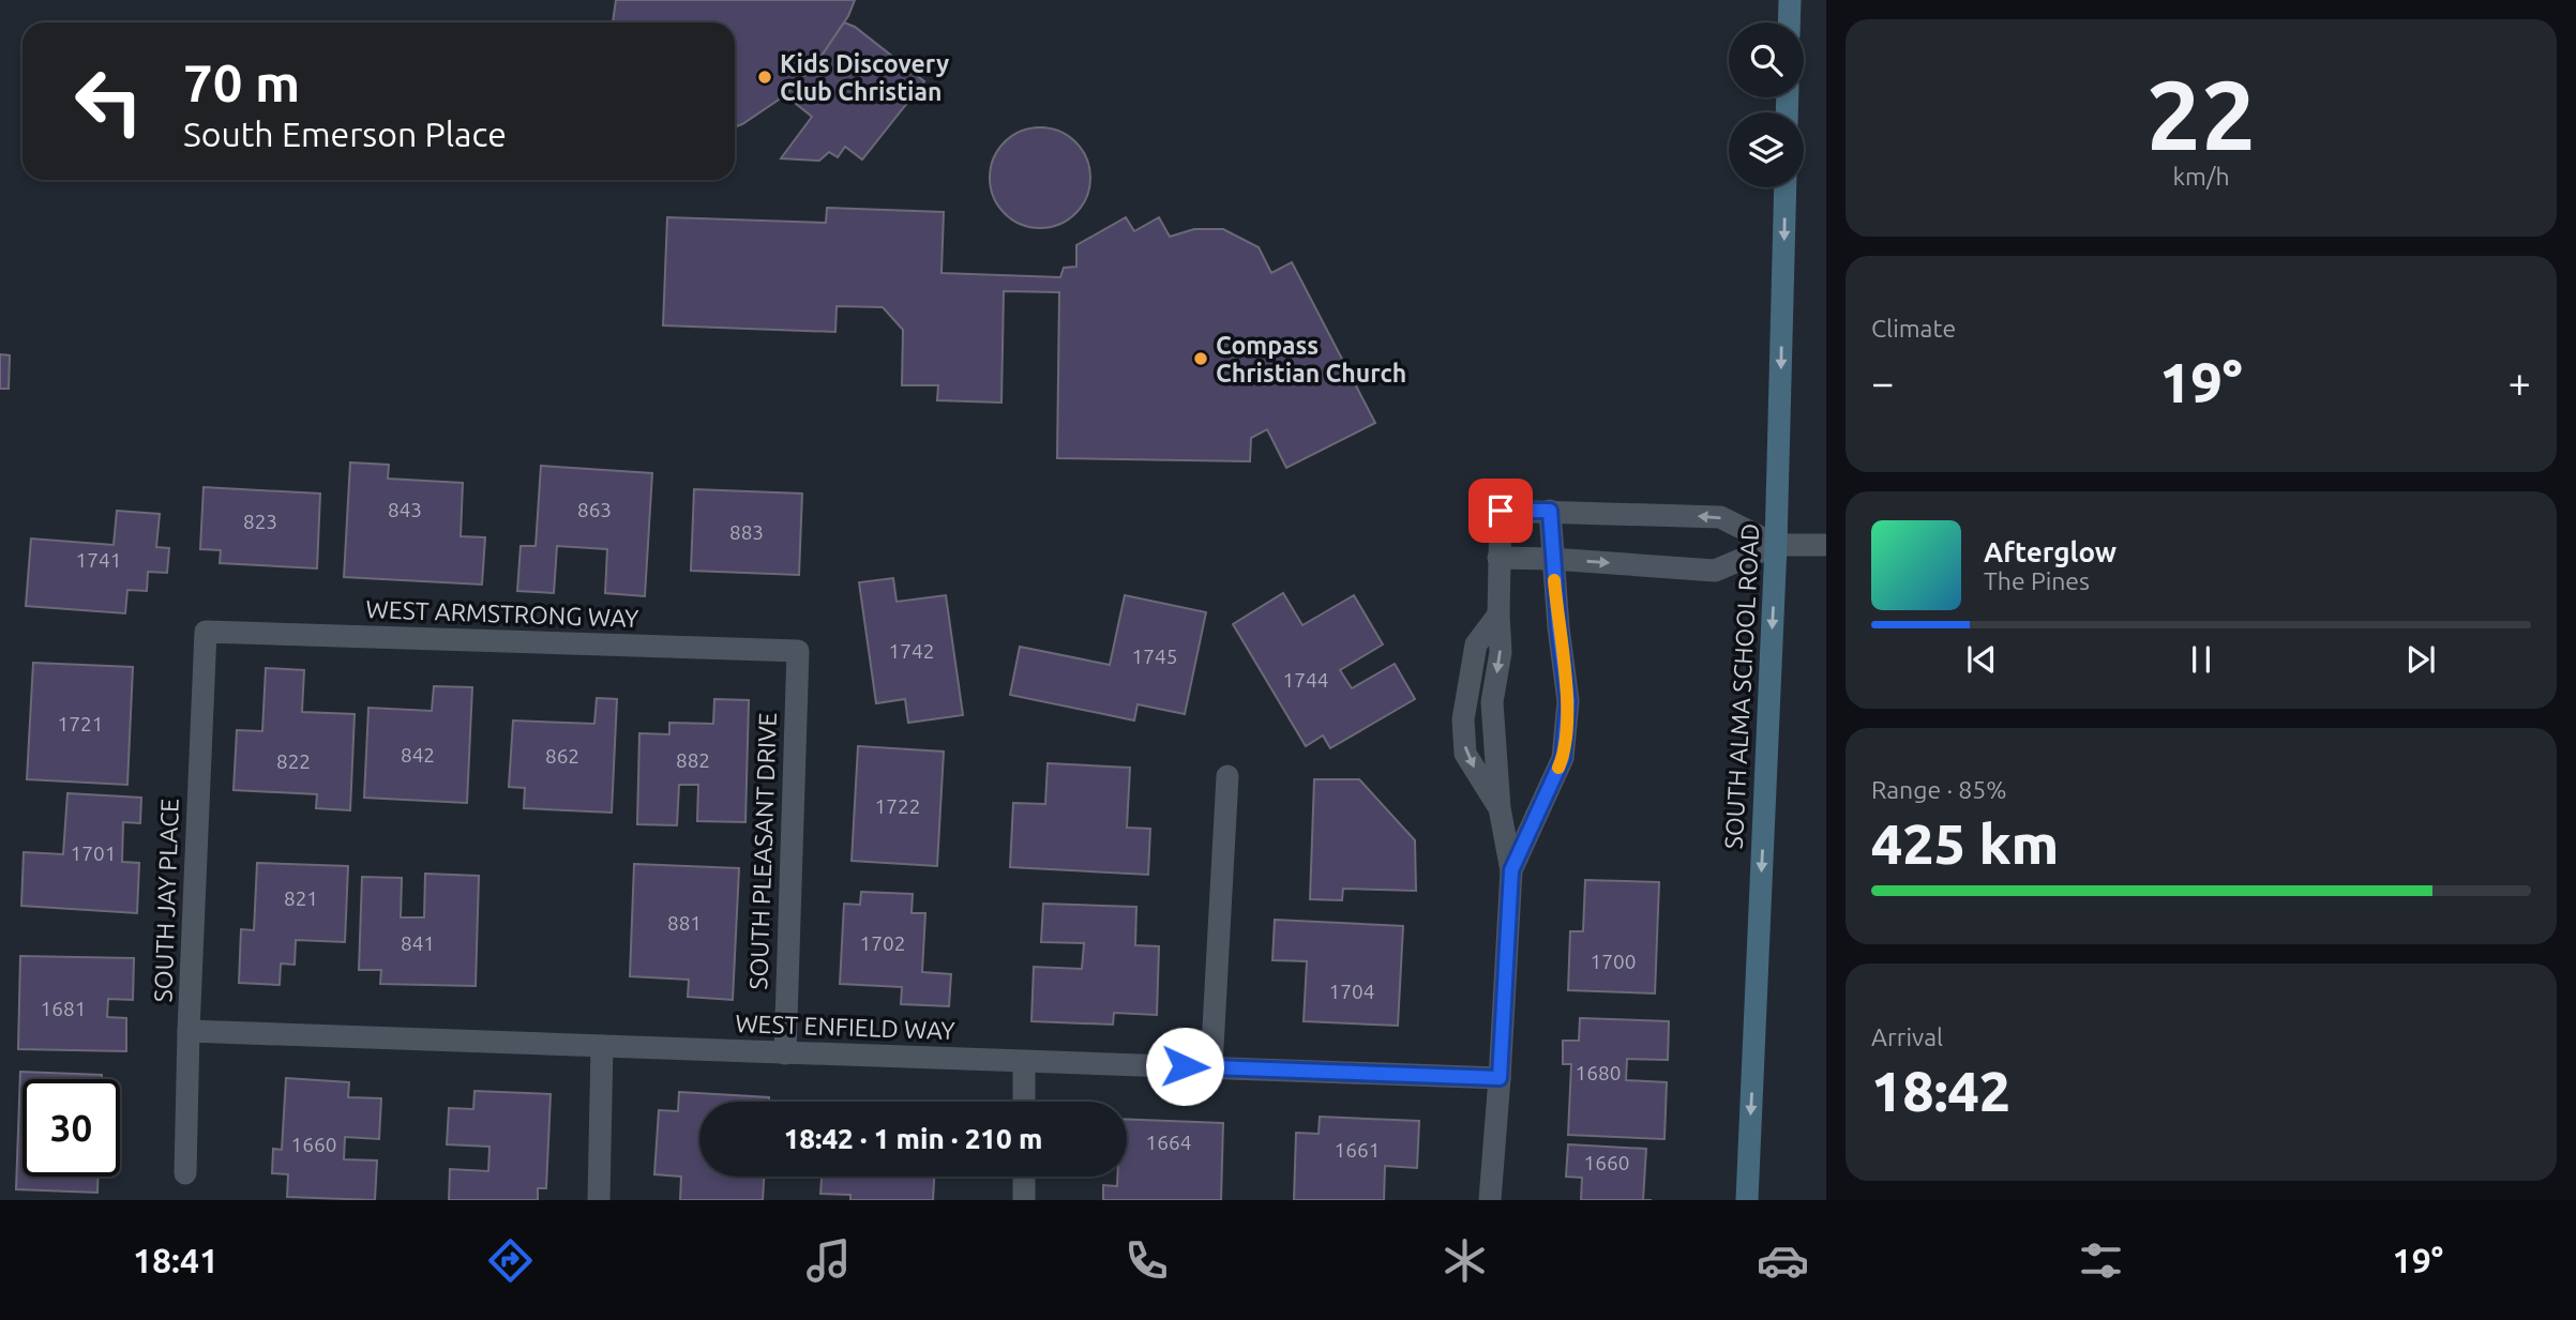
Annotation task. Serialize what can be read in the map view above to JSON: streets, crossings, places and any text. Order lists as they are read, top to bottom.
{
  "streets": {
    "main road": ["SOUTH ALMA SCHOOL ROAD"],
    "street": [
      "WEST ARMSTRONG WAY",
      "SOUTH PLEASANT DRIVE",
      "SOUTH JAY PLACE",
      "WEST ENFIELD WAY"
    ]
  },
  "crossings": [
    ["WEST ARMSTRONG WAY", "SOUTH PLEASANT DRIVE"],
    ["WEST ARMSTRONG WAY", "SOUTH JAY PLACE"],
    ["SOUTH PLEASANT DRIVE", "WEST ENFIELD WAY"],
    ["SOUTH JAY PLACE", "WEST ENFIELD WAY"]
  ],
  "one_way": ["SOUTH ALMA SCHOOL ROAD"],
  "places": ["Kids Discovery Club Christian", "Compass Christian Church"],
  "house_numbers": [
    "843",
    "863",
    "823",
    "883",
    "1741",
    "1742",
    "1745",
    "1744",
    "1721",
    "842",
    "862",
    "882",
    "822",
    "1722",
    "1701",
    "821",
    "881",
    "841",
    "1702",
    "1700",
    "1704",
    "1681",
    "1680",
    "1664",
    "1660",
    "1661",
    "1660"
  ],
  "page": {
    "tile": [
      ["22", "km/h"],
      "Climate",
      ["Range · 85%", "425 km"],
      ["Arrival", "18:42"]
    ],
    "turn": ["70 m", "South Emerson Place"],
    "heat": ["−", "19°", "+"],
    "song": ["Afterglow", "The Pines"],
    "limit": "30",
    "trip": "18:42 · 1 min · 210 m",
    "tabs": ["18:41", "19°"]
  }
}
